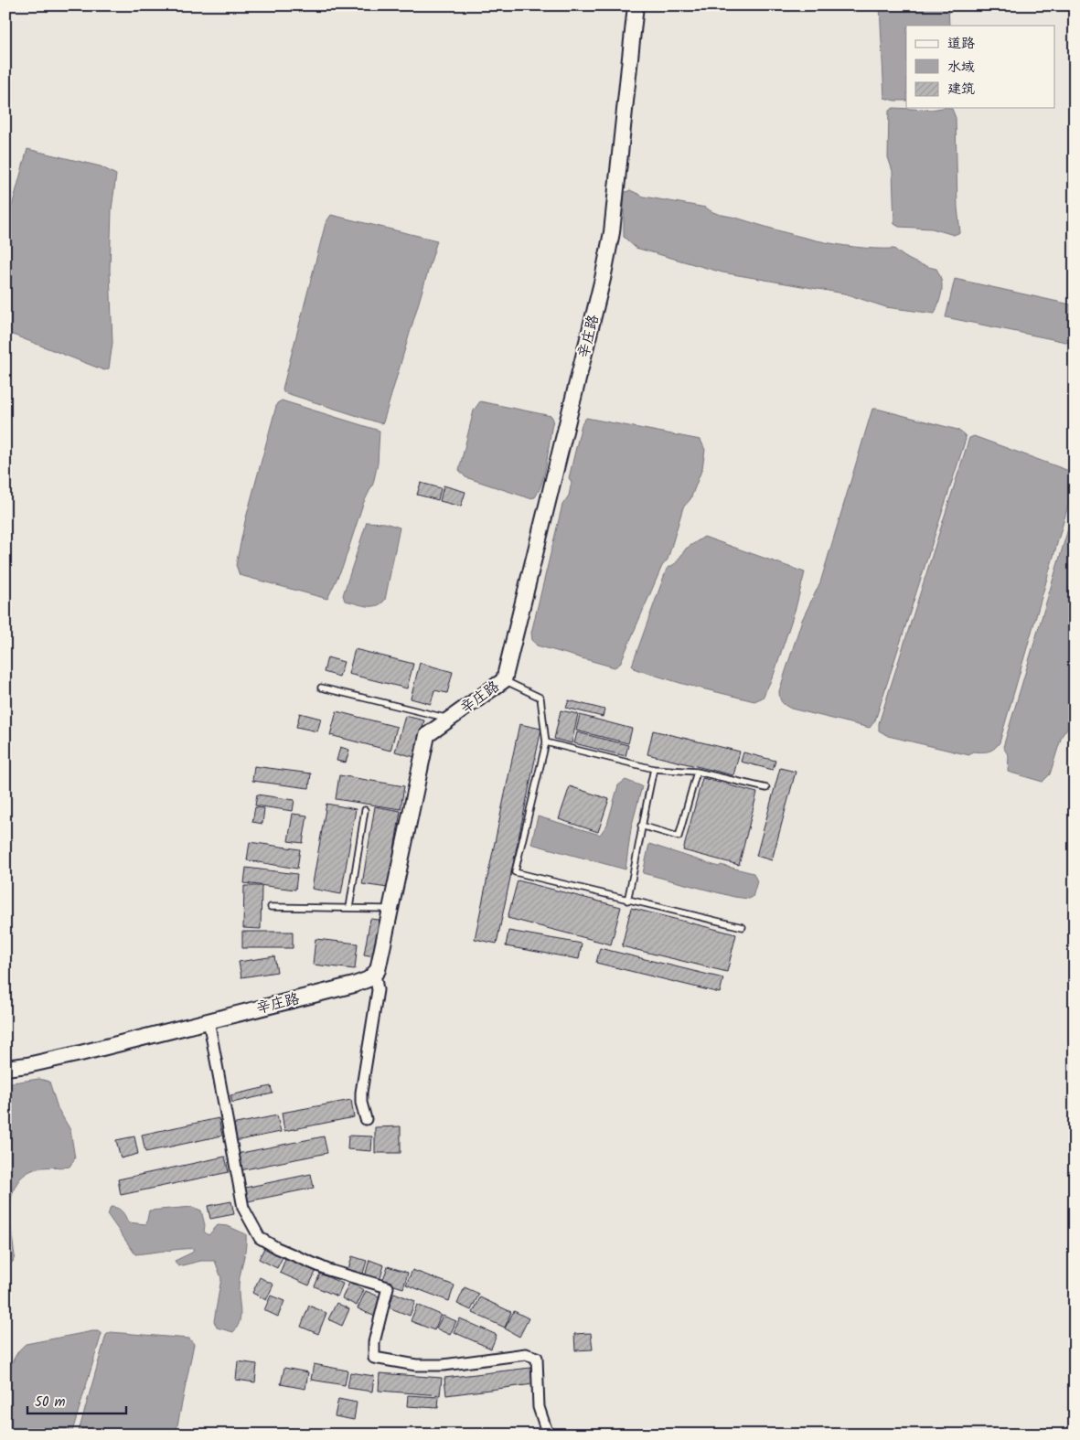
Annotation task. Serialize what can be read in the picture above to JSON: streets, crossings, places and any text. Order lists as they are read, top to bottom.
{
  "streets": {
    "street": ["辛庄路"]
  },
  "legend": ["道路", "水域", "建筑"],
  "scale_bar": "50 m"
}
